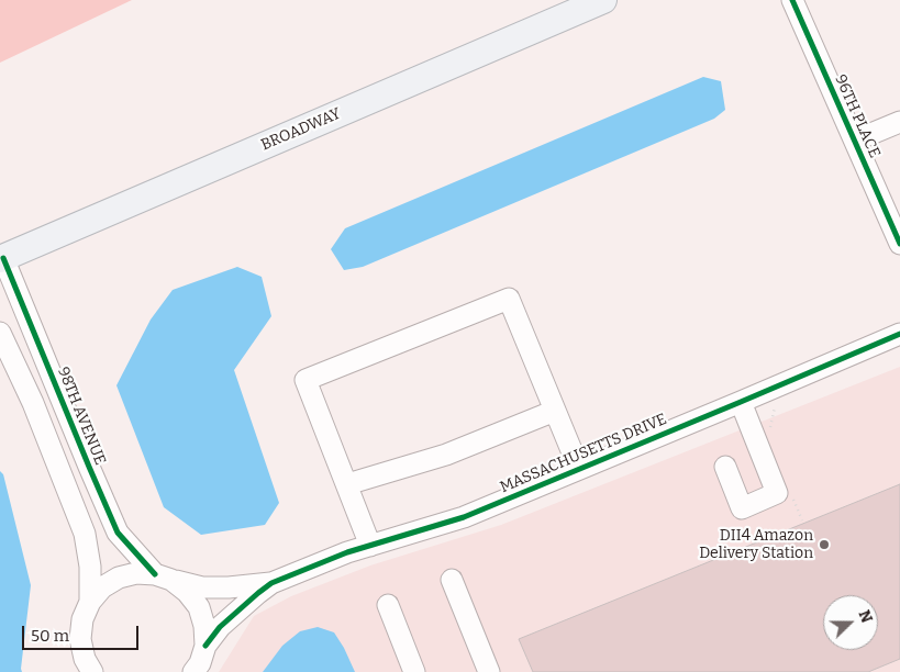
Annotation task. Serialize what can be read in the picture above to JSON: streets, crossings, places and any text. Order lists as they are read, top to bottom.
{
  "streets": {
    "main road": ["BROADWAY"],
    "street": ["96TH PLACE", "98TH AVENUE", "MASSACHUSETTS DRIVE"]
  },
  "crossings": [
    ["BROADWAY", "98TH AVENUE"]
  ],
  "places": ["DII4 Amazon Delivery Station"],
  "scale_bar": "50 m",
  "north": "right"
}
